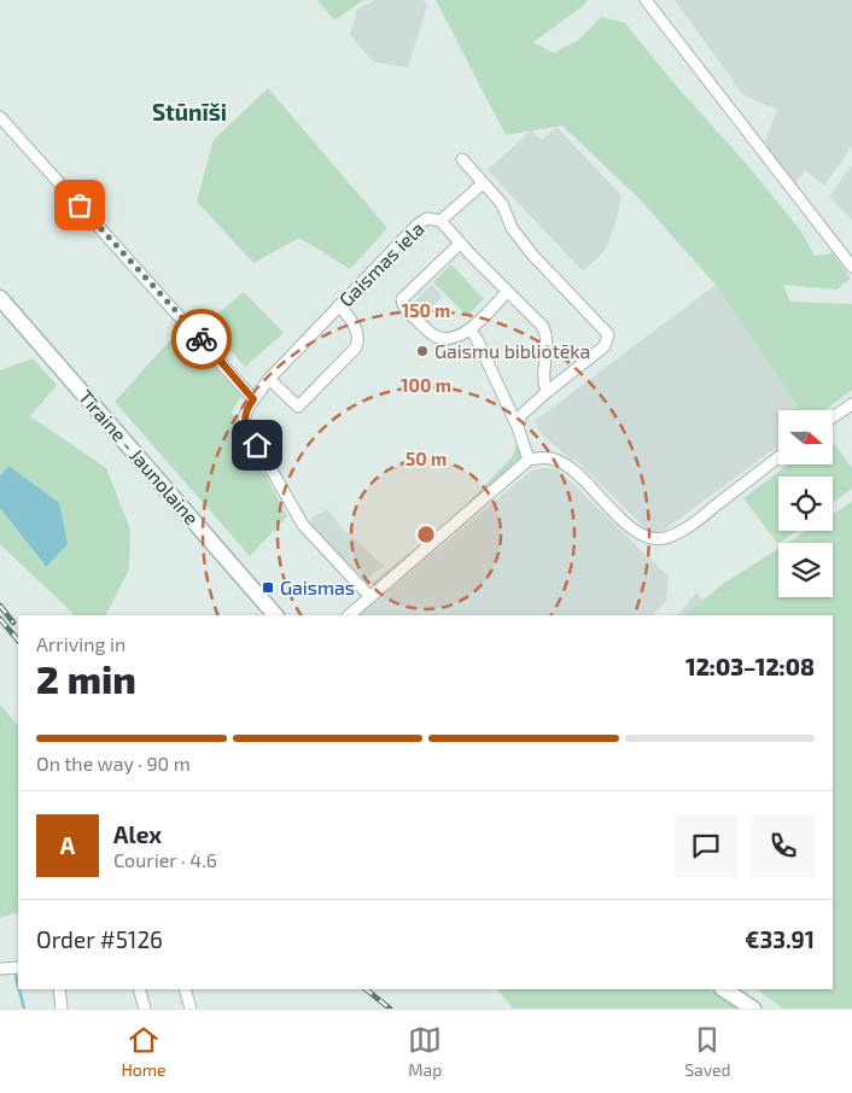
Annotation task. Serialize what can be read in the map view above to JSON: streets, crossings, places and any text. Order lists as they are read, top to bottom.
{
  "streets": {
    "main road": ["Tīraine - Jaunolaine"],
    "street": ["Gaismas iela"]
  },
  "districts": ["Stūnīši"],
  "places": {
    "other": ["Gaismu bibliotēka"],
    "transit": ["Gaismas"]
  },
  "north": "right",
  "page": {
    "heading": ["2 min", "Arriving in", "12:03–12:08"],
    "panel": [
      "Alex",
      "Courier · 4.6",
      "Order #5126",
      "€33.91"
    ],
    "bar": "On the way · 90 m",
    "round": "A",
    "tabs": ["Home", "Map", "Saved"]
  },
  "rings": ["150 m", "100 m", "50 m"]
}
